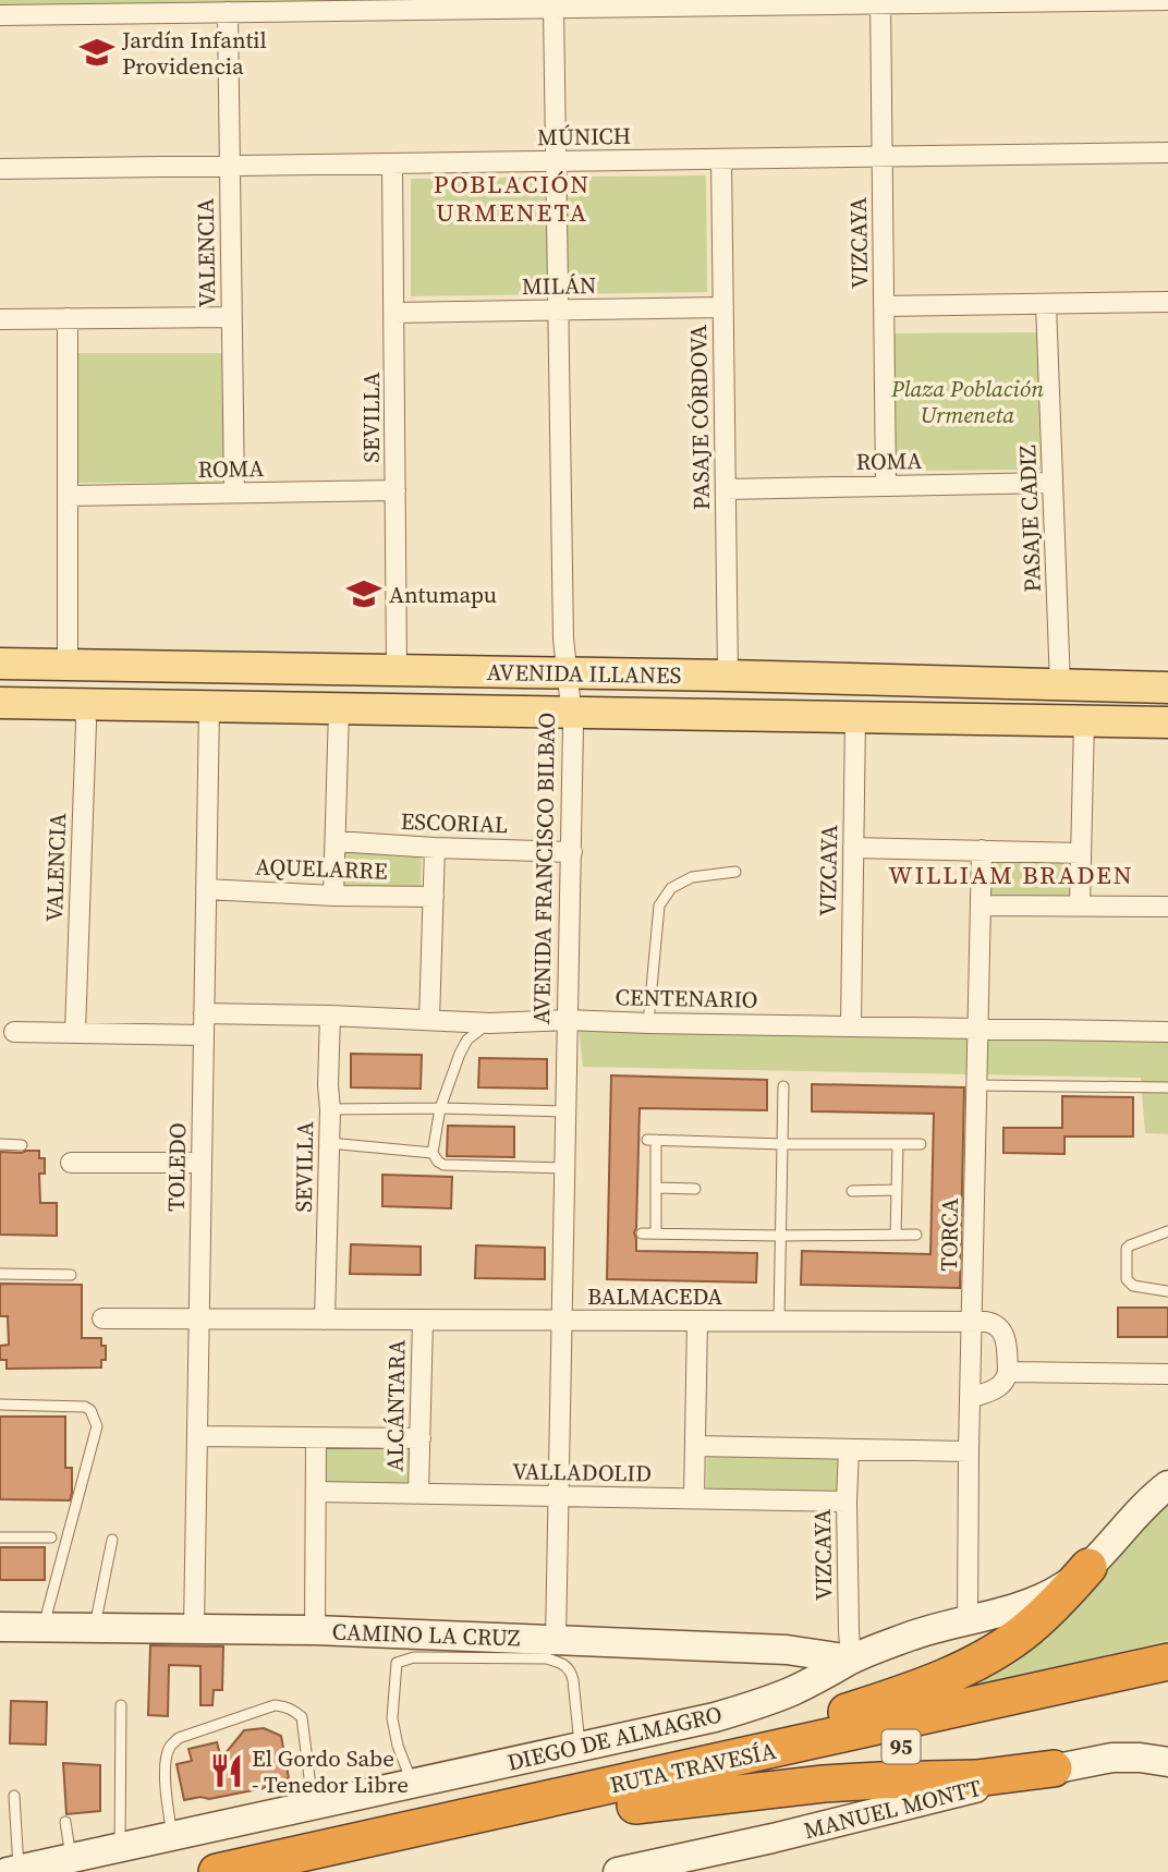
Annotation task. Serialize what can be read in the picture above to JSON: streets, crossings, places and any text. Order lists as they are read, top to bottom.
{
  "streets": {
    "highway": ["95", "RUTA TRAVESÍA"],
    "main road": [
      "AVENIDA ILLANES",
      "CAMINO LA CRUZ",
      "DIEGO DE ALMAGRO",
      "MANUEL MONTT"
    ],
    "street": [
      "MÚNICH",
      "VIZCAYA",
      "VALENCIA",
      "MILÁN",
      "SEVILLA",
      "PASAJE CÓRDOVA",
      "ROMA",
      "PASAJE CADIZ",
      "ESCORIAL",
      "AQUELARRE",
      "AVENIDA FRANCISCO BILBAO",
      "CENTENARIO",
      "TOLEDO",
      "TORCA",
      "BALMACEDA",
      "ALCÁNTARA",
      "VALLADOLID"
    ]
  },
  "crossings": [
    ["MÚNICH", "VIZCAYA"],
    ["MÚNICH", "VALENCIA"],
    ["MÚNICH", "SEVILLA"],
    ["MÚNICH", "PASAJE CÓRDOVA"],
    ["MÚNICH", "AVENIDA FRANCISCO BILBAO"],
    ["VIZCAYA", "ROMA"],
    ["VIZCAYA", "AVENIDA ILLANES"],
    ["VIZCAYA", "CENTENARIO"],
    ["VIZCAYA", "VALLADOLID"],
    ["VIZCAYA", "CAMINO LA CRUZ"],
    ["VIZCAYA", "DIEGO DE ALMAGRO"],
    ["VALENCIA", "ROMA"],
    ["VALENCIA", "AVENIDA ILLANES"],
    ["MILÁN", "SEVILLA"],
    ["MILÁN", "PASAJE CÓRDOVA"],
    ["MILÁN", "AVENIDA FRANCISCO BILBAO"],
    ["SEVILLA", "ROMA"],
    ["SEVILLA", "AVENIDA ILLANES"],
    ["SEVILLA", "CENTENARIO"],
    ["SEVILLA", "BALMACEDA"],
    ["PASAJE CÓRDOVA", "ROMA"],
    ["PASAJE CÓRDOVA", "AVENIDA ILLANES"],
    ["ROMA", "PASAJE CADIZ"],
    ["PASAJE CADIZ", "AVENIDA ILLANES"],
    ["AVENIDA ILLANES", "AVENIDA FRANCISCO BILBAO"],
    ["AVENIDA ILLANES", "TOLEDO"],
    ["ESCORIAL", "AVENIDA FRANCISCO BILBAO"],
    ["AQUELARRE", "TOLEDO"],
    ["AVENIDA FRANCISCO BILBAO", "CENTENARIO"],
    ["AVENIDA FRANCISCO BILBAO", "BALMACEDA"],
    ["AVENIDA FRANCISCO BILBAO", "VALLADOLID"],
    ["AVENIDA FRANCISCO BILBAO", "CAMINO LA CRUZ"],
    ["CENTENARIO", "TOLEDO"],
    ["CENTENARIO", "TORCA"],
    ["TOLEDO", "BALMACEDA"],
    ["TOLEDO", "CAMINO LA CRUZ"],
    ["TORCA", "BALMACEDA"],
    ["TORCA", "DIEGO DE ALMAGRO"],
    ["BALMACEDA", "ALCÁNTARA"],
    ["ALCÁNTARA", "VALLADOLID"],
    ["CAMINO LA CRUZ", "DIEGO DE ALMAGRO"]
  ],
  "districts": ["POBLACIÓN URMENETA", "WILLIAM BRADEN"],
  "parks": ["Plaza Población Urmeneta"],
  "places": {
    "school or university": ["Jardín Infantil Providencia", "Antumapu"],
    "restaurant": ["El Gordo Sabe - Tenedor Libre"]
  }
}
